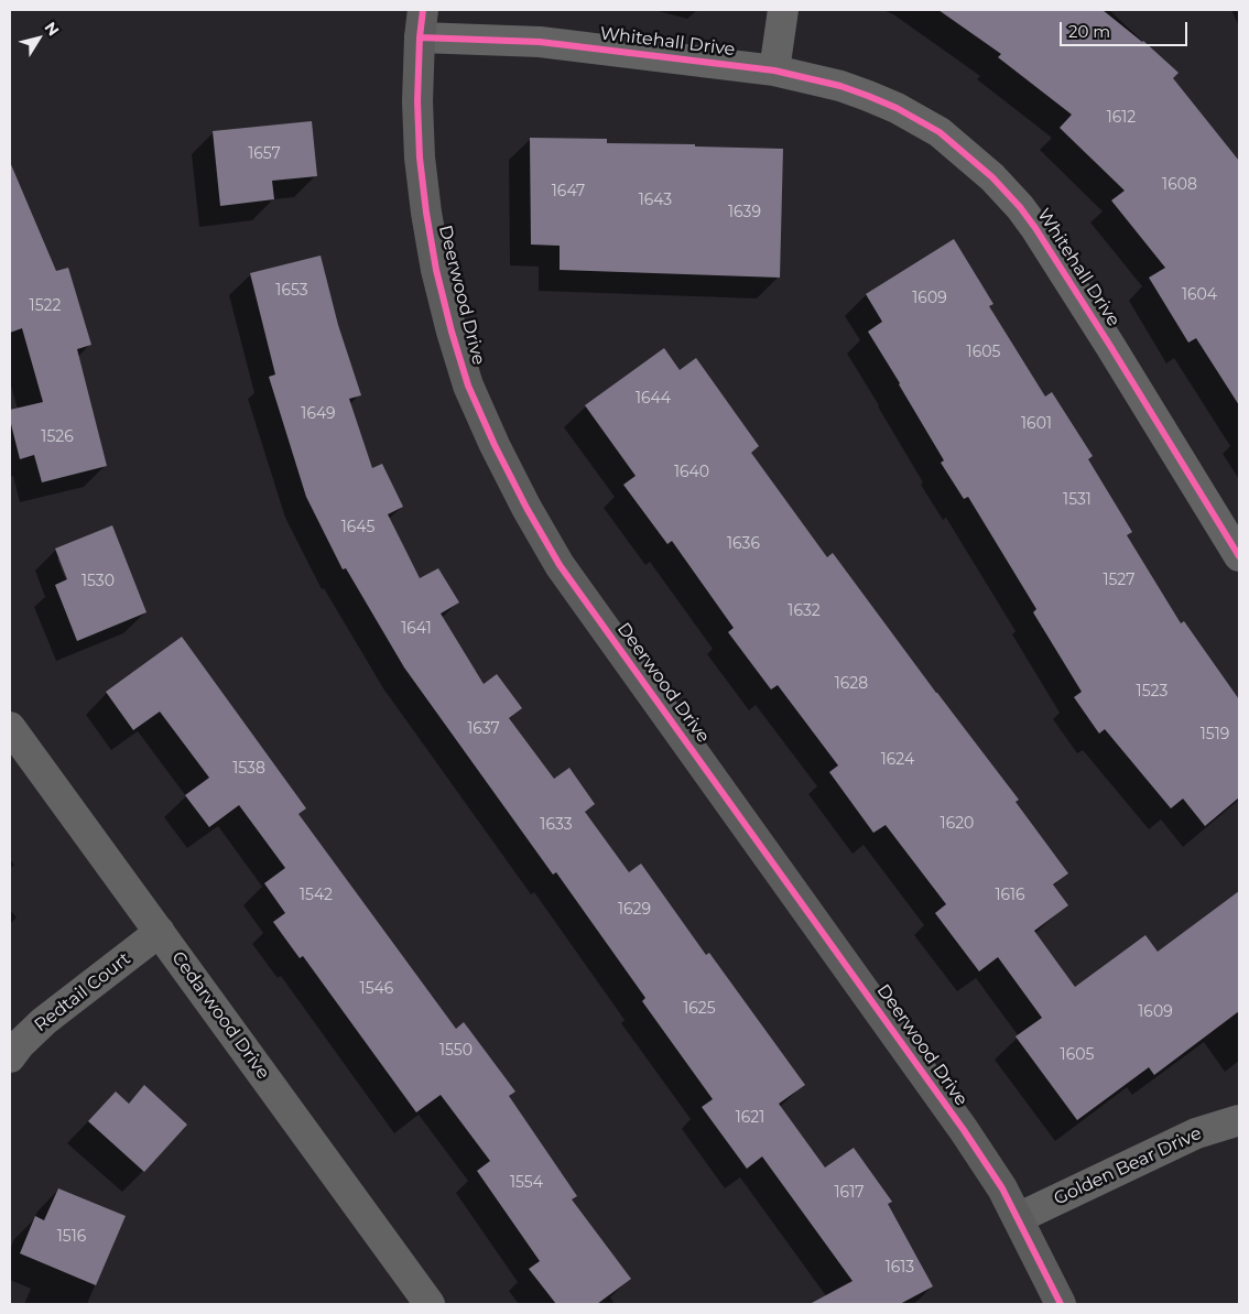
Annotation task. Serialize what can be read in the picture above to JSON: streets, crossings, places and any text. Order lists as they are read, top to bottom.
{
  "streets": {
    "street": [
      "Whitehall Drive",
      "Deerwood Drive",
      "Redtail Court",
      "Cedarwood Drive",
      "Golden Bear Drive"
    ]
  },
  "crossings": [
    ["Whitehall Drive", "Deerwood Drive"],
    ["Deerwood Drive", "Golden Bear Drive"],
    ["Redtail Court", "Cedarwood Drive"]
  ],
  "house_numbers": [
    "1612",
    "1657",
    "1608",
    "1647",
    "1643",
    "1639",
    "1653",
    "1604",
    "1609",
    "1522",
    "1605",
    "1644",
    "1649",
    "1601",
    "1526",
    "1640",
    "1531",
    "1645",
    "1636",
    "1527",
    "1530",
    "1632",
    "1641",
    "1628",
    "1523",
    "1637",
    "1519",
    "1624",
    "1538",
    "1620",
    "1633",
    "1542",
    "1616",
    "1629",
    "1546",
    "1625",
    "1609",
    "1550",
    "1605",
    "1621",
    "1554",
    "1617",
    "1516",
    "1613"
  ],
  "scale_bar": "20 m",
  "north": "top right"
}
